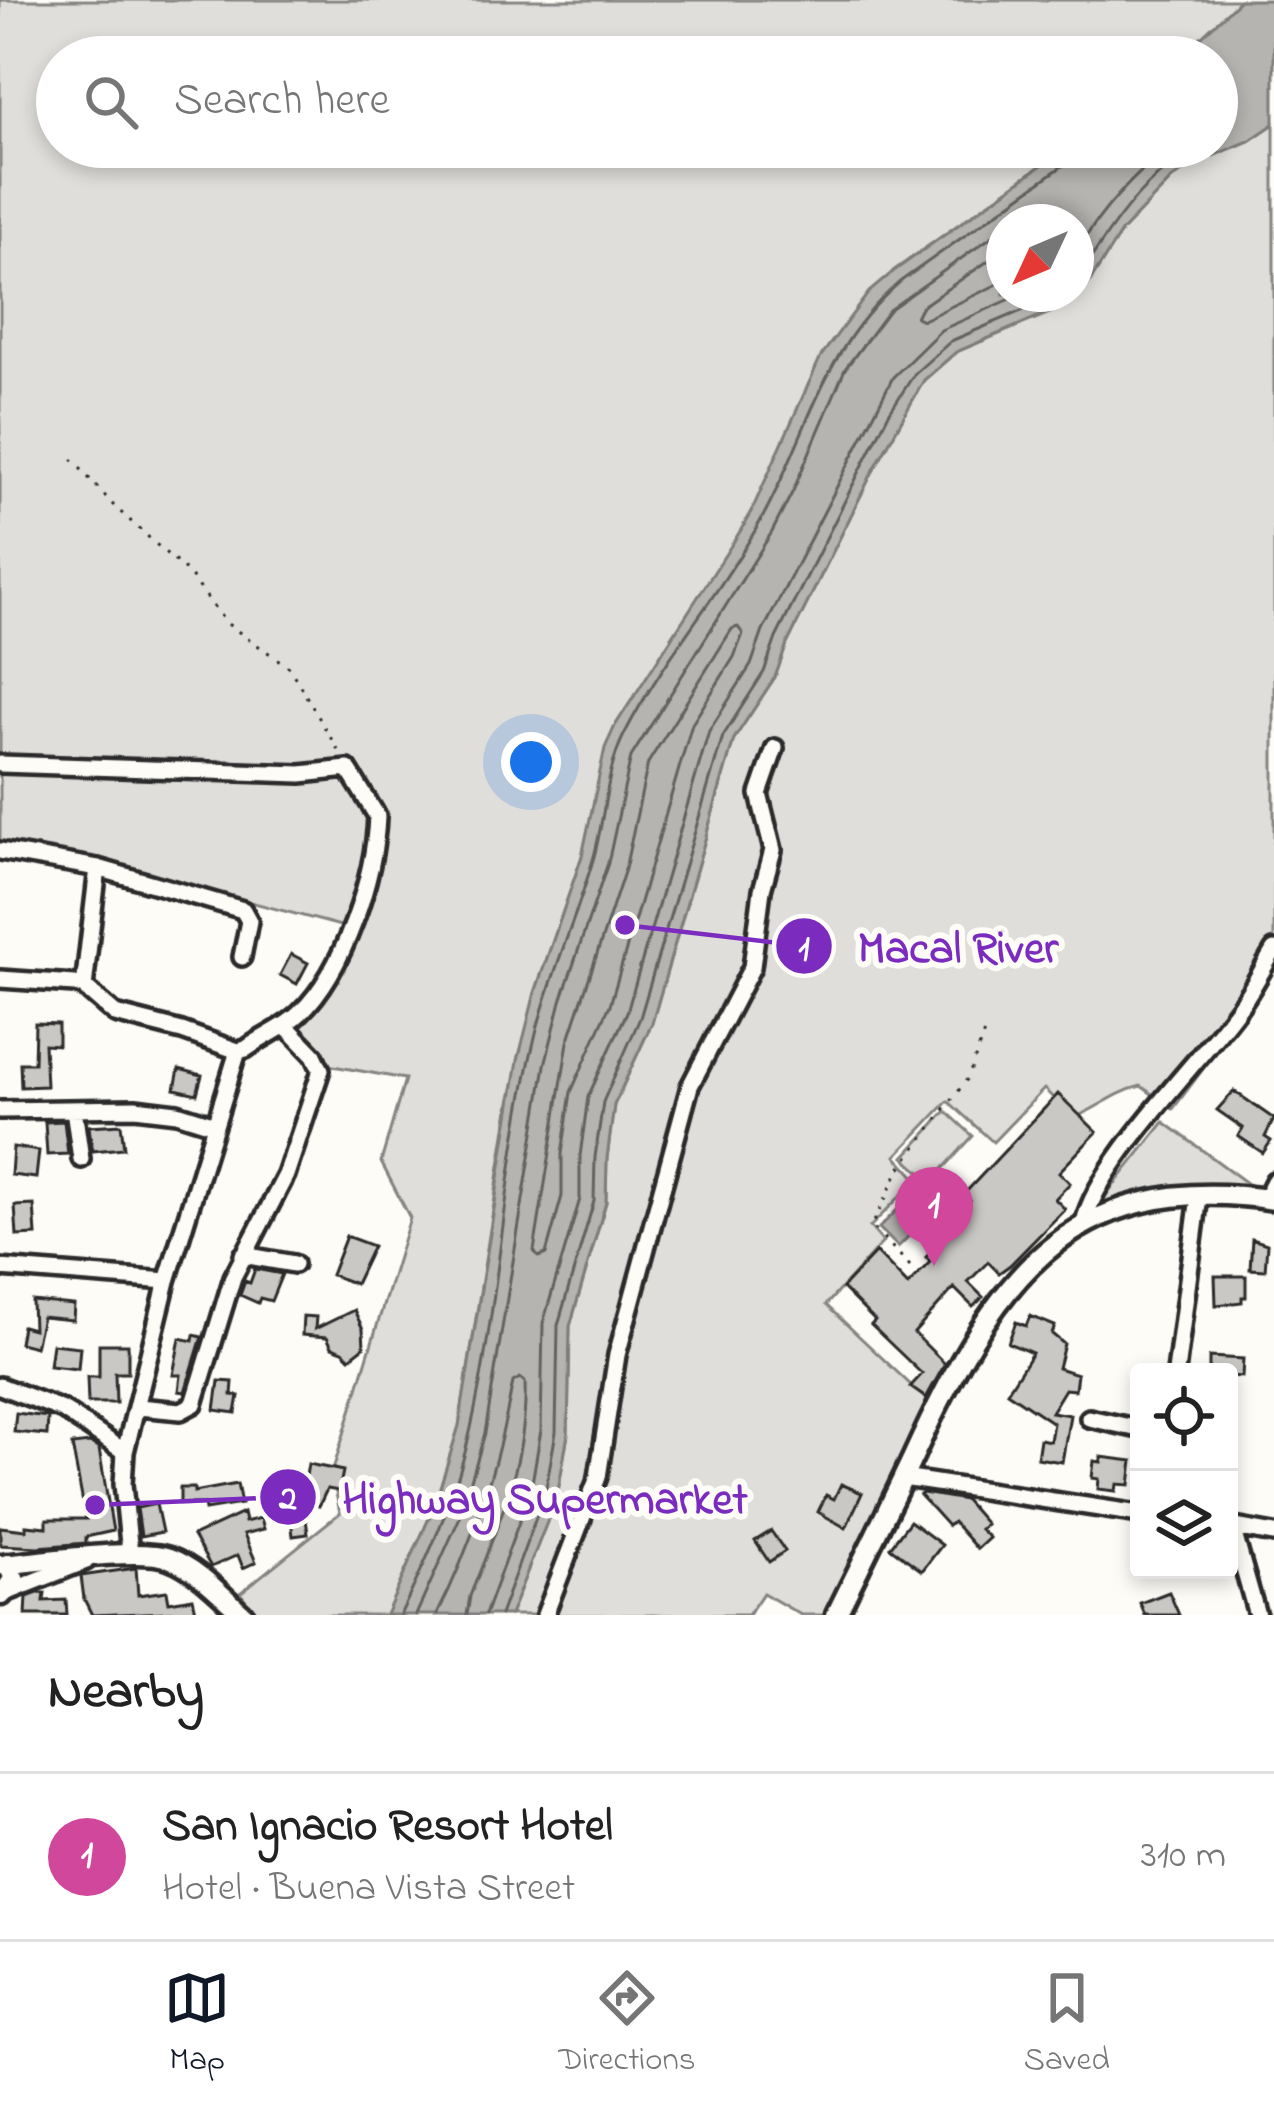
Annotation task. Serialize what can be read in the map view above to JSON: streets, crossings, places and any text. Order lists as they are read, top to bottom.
{
  "places": ["Macal River", "Highway Supermarket"],
  "north": "bottom left",
  "page": {
    "search": "Search here",
    "pins": "1",
    "heading": "Nearby",
    "list": [
      {
        "mark": "1",
        "name": "San Ignacio Resort Hotel",
        "note": "Hotel · Buena Vista Street",
        "value": "310 m"
      }
    ],
    "nav": ["Map", "Directions", "Saved"]
  }
}
